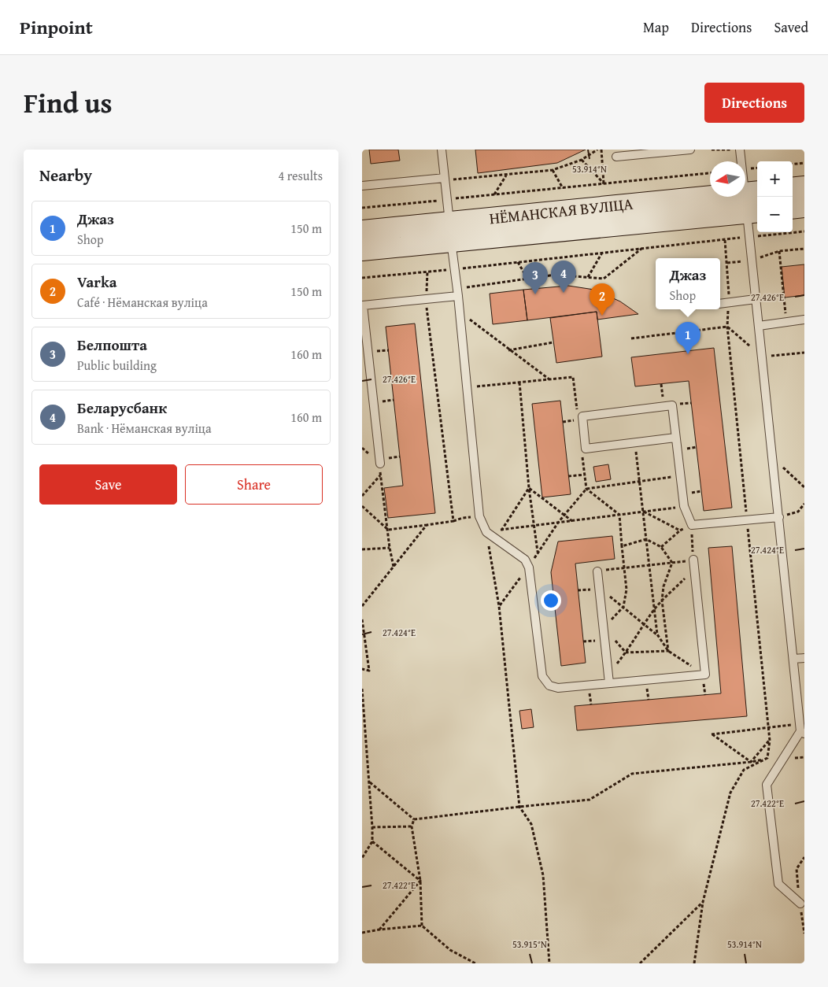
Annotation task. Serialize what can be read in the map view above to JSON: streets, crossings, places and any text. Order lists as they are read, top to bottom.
{
  "streets": {
    "main road": ["НЁМАНСКАЯ ВУЛІЦА"]
  },
  "north": "left",
  "page": {
    "header": "Pinpoint",
    "nav": ["Map", "Directions", "Saved"],
    "title": "Find us",
    "buttons": [
      "Directions",
      ["Save", "Share"]
    ],
    "heading": ["Nearby", "4 results"],
    "map_buttons": ["+", "−"],
    "list": [
      {
        "mark": "1",
        "name": "Джаз",
        "note": "Shop",
        "value": "150 m"
      },
      {
        "mark": "2",
        "name": "Varka",
        "note": "Café · Нёманская вуліца",
        "value": "150 m"
      },
      {
        "mark": "3",
        "name": "Белпошта",
        "note": "Public building",
        "value": "160 m"
      },
      {
        "mark": "4",
        "name": "Беларусбанк",
        "note": "Bank · Нёманская вуліца",
        "value": "160 m"
      }
    ],
    "popup": ["Джаз", "Shop"],
    "pins": [
      "4",
      "3",
      "2",
      "1"
    ]
  },
  "coordinates": [
    "53.914°N",
    "27.426°E",
    "27.424°E",
    "27.422°E",
    "53.915°N"
  ]
}
